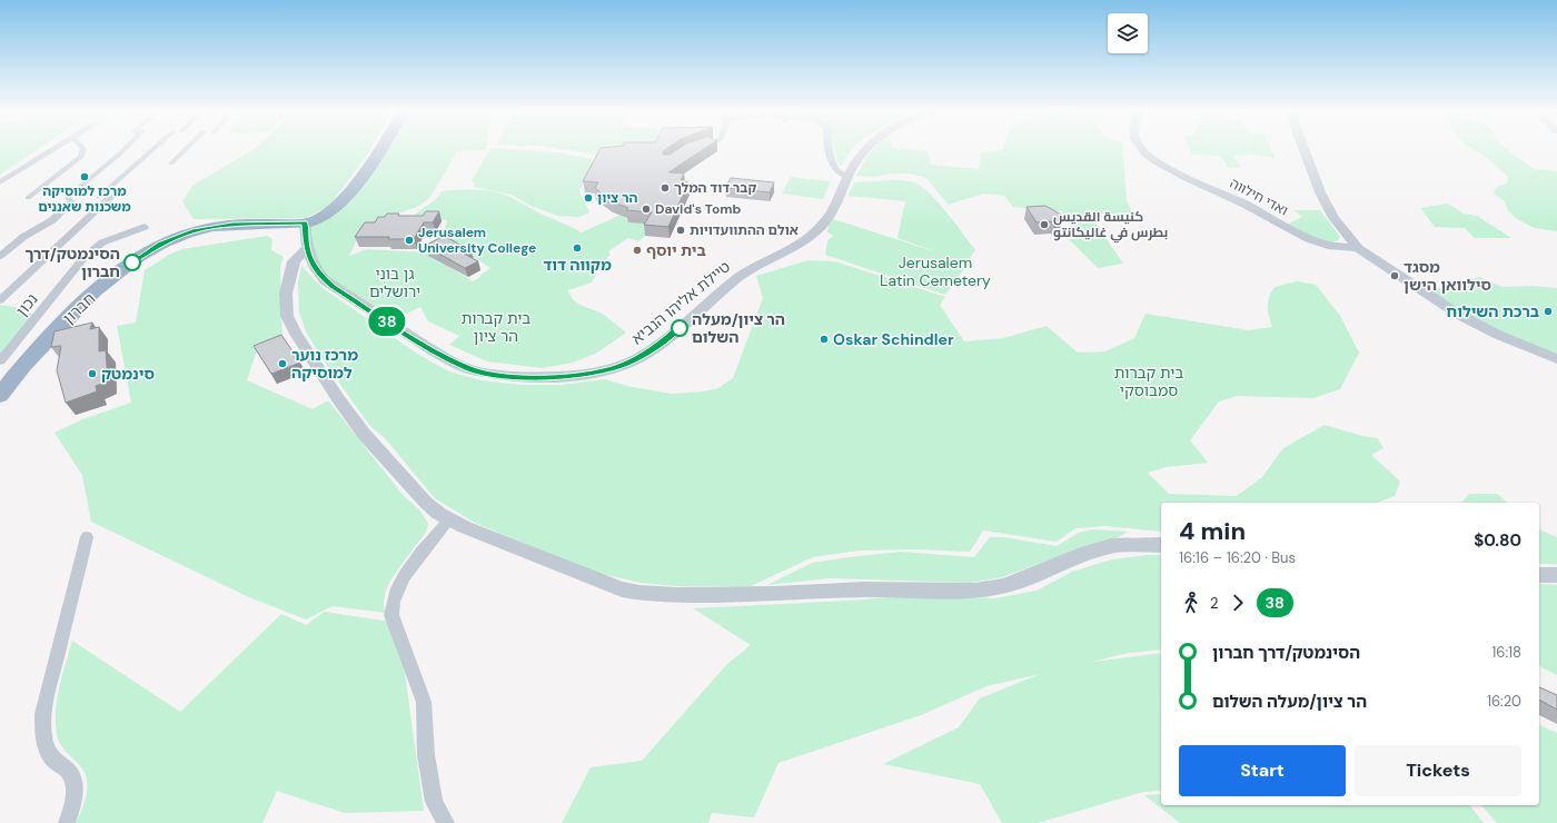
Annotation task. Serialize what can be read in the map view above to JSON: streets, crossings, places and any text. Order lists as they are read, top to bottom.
{
  "streets": {
    "highway": ["חברון"],
    "street": ["ואדי חילווה", "טיילת אליהו הנביא", "נכון"]
  },
  "crossings": [
    ["טיילת אליהו הנביא", "חברון"]
  ],
  "parks": [
    "Jerusalem Latin Cemetery",
    "גן בוני ירושלים",
    "בית קברות הר ציון",
    "בית קברות סמבוסקי"
  ],
  "places": [
    "מרכז למוסיקה משכנות שאננים",
    "קבר דוד המלך",
    "הר ציון",
    "David's Tomb",
    "كنيسة القديس بطرس في غاليكانتو",
    "אולם ההתוועדויות",
    "Jerusalem University College",
    "מקווה דוד",
    "בית יוסף",
    "הסינמטק/דרך חברון",
    "מסגד סילוואן הישן",
    "ברכת השילוח",
    "הר ציון/מעלה השלום",
    "Oskar Schindler",
    "מרכז נוער למוסיקה",
    "סינמטק"
  ],
  "lines": ["bus line 38"],
  "page": {
    "on_map": "38",
    "heading": ["4 min", "16:16 – 16:20 · Bus", "$0.80"],
    "legs": ["2", "38"],
    "list": [
      {
        "name": "הסינמטק/דרך חברון",
        "value": "16:18"
      },
      {
        "name": "הר ציון/מעלה השלום",
        "value": "16:20"
      }
    ],
    "buttons": ["Start", "Tickets"]
  }
}
